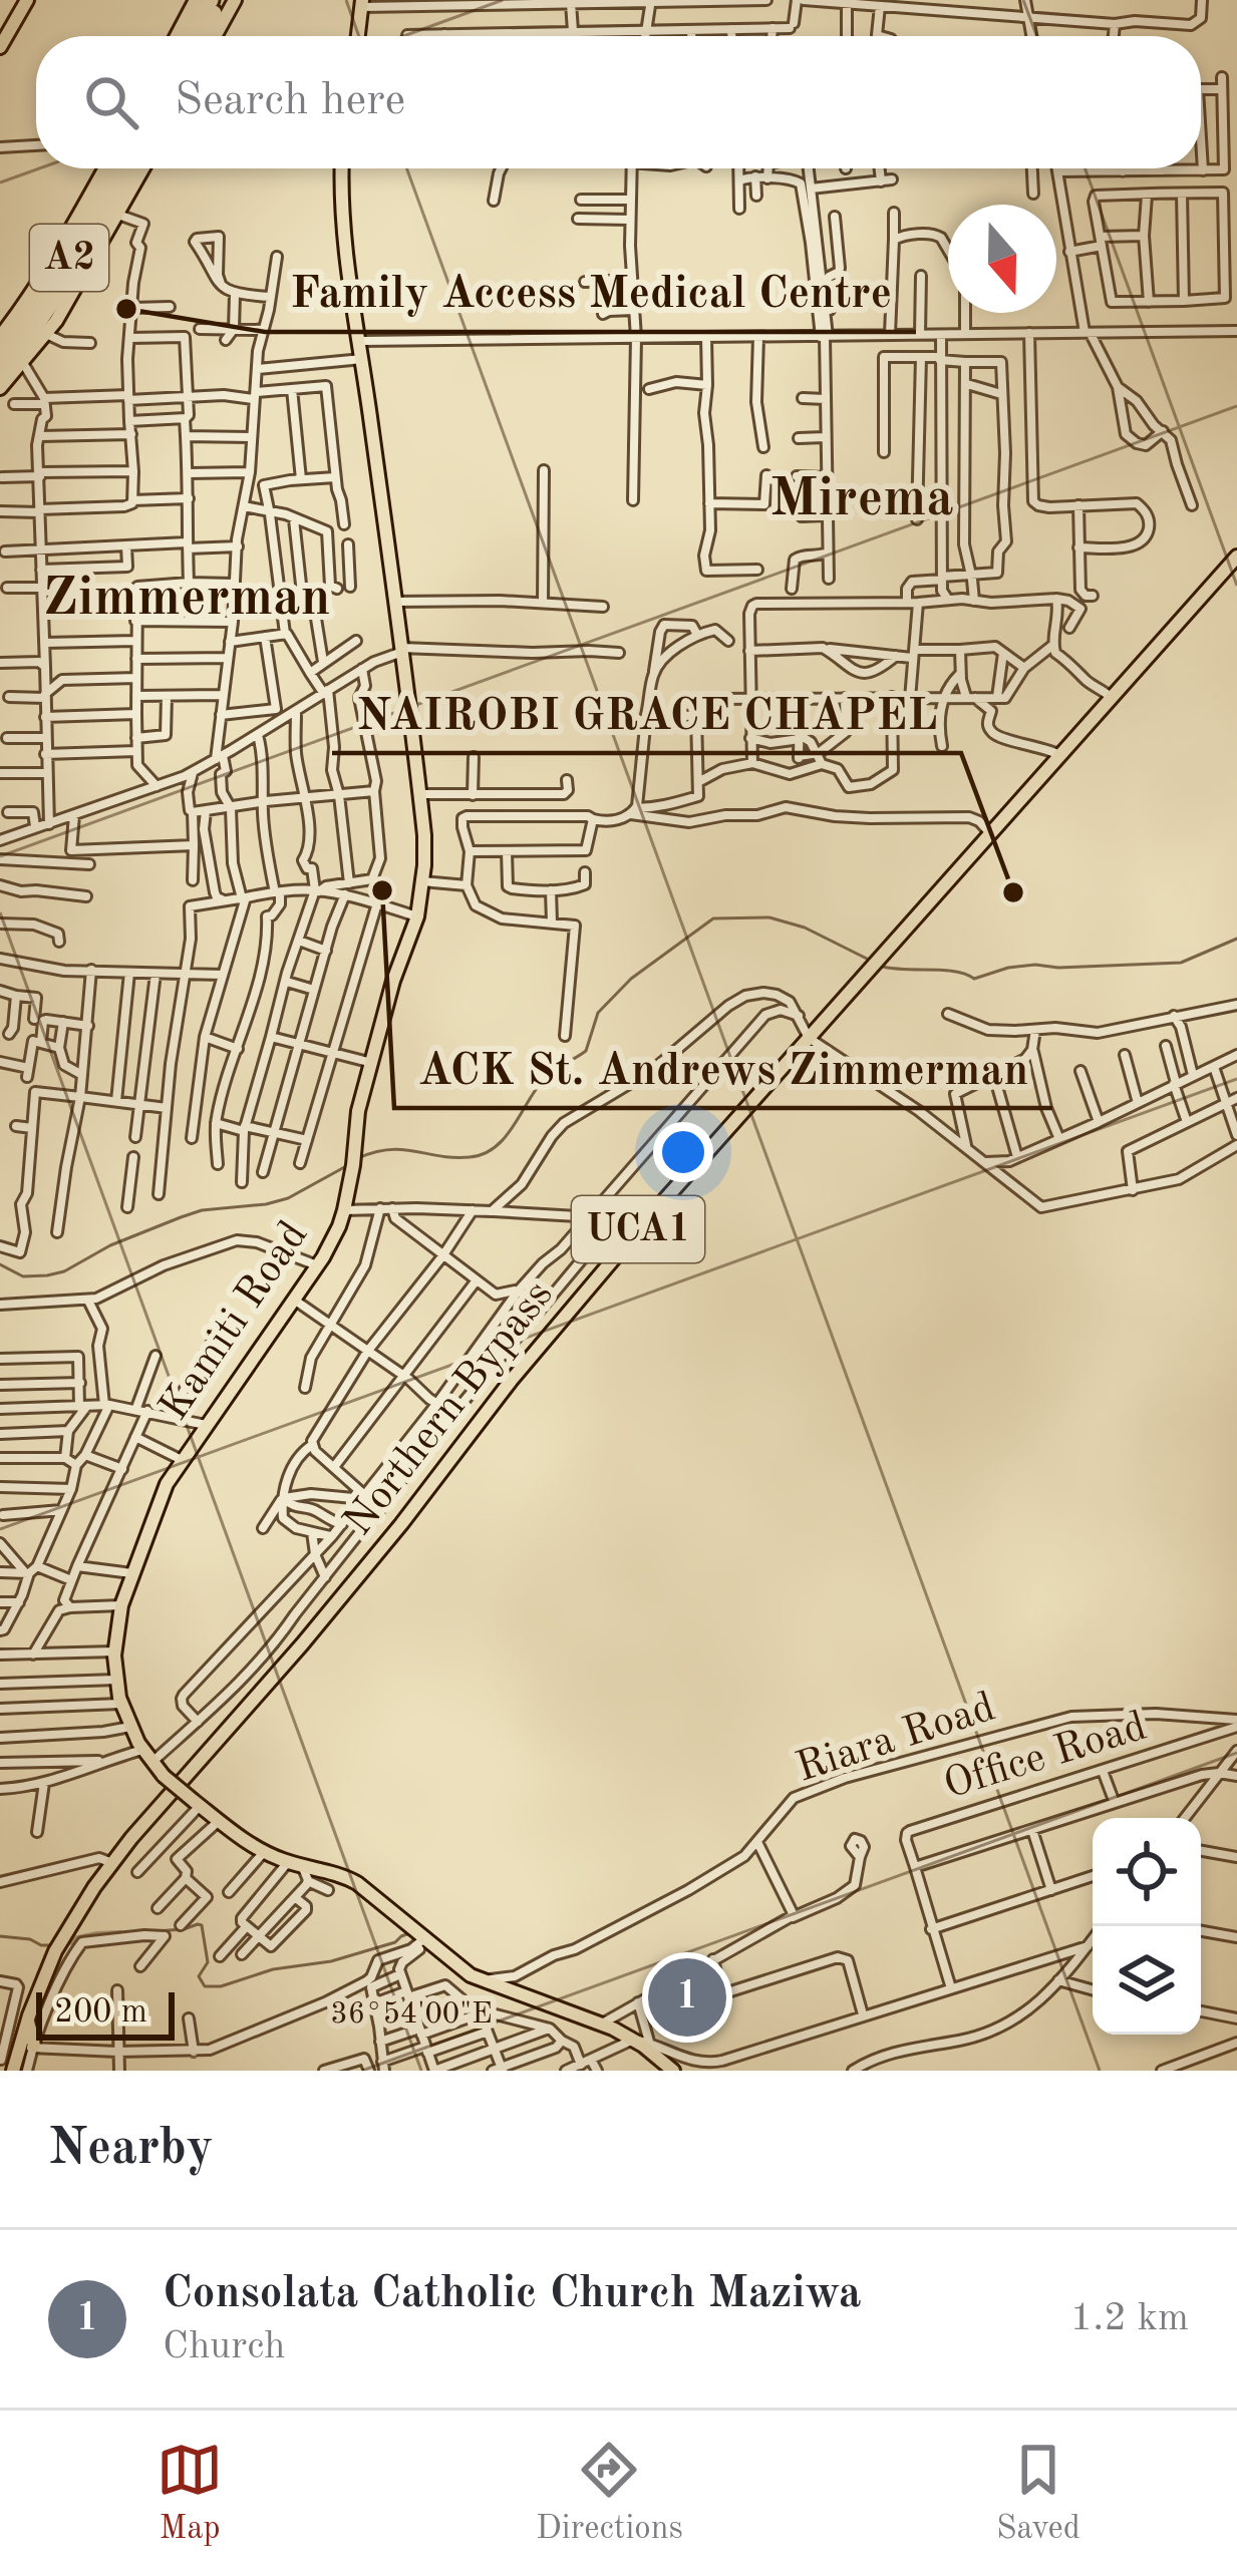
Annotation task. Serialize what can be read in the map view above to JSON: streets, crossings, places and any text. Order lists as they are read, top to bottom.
{
  "streets": {
    "highway": ["A2"],
    "main road": ["UCA1", "Kamiti Road", "Northern Bypass"],
    "street": ["Riara Road", "Office Road"]
  },
  "crossings": [
    ["Kamiti Road", "Riara Road"],
    ["Riara Road", "Office Road"]
  ],
  "districts": ["Mirema", "Zimmerman"],
  "places": ["Family Access Medical Centre", "ACK St. Andrews Zimmerman", "NAIROBI GRACE CHAPEL"],
  "scale_bar": "200 m",
  "north": "bottom",
  "page": {
    "search": "Search here",
    "pins": "1",
    "scale": "200 m",
    "heading": "Nearby",
    "list": [
      {
        "mark": "1",
        "name": "Consolata Catholic Church Maziwa",
        "note": "Church",
        "value": "1.2 km"
      }
    ],
    "nav": ["Map", "Directions", "Saved"]
  },
  "coordinates": ["36°54'00\"E"]
}
